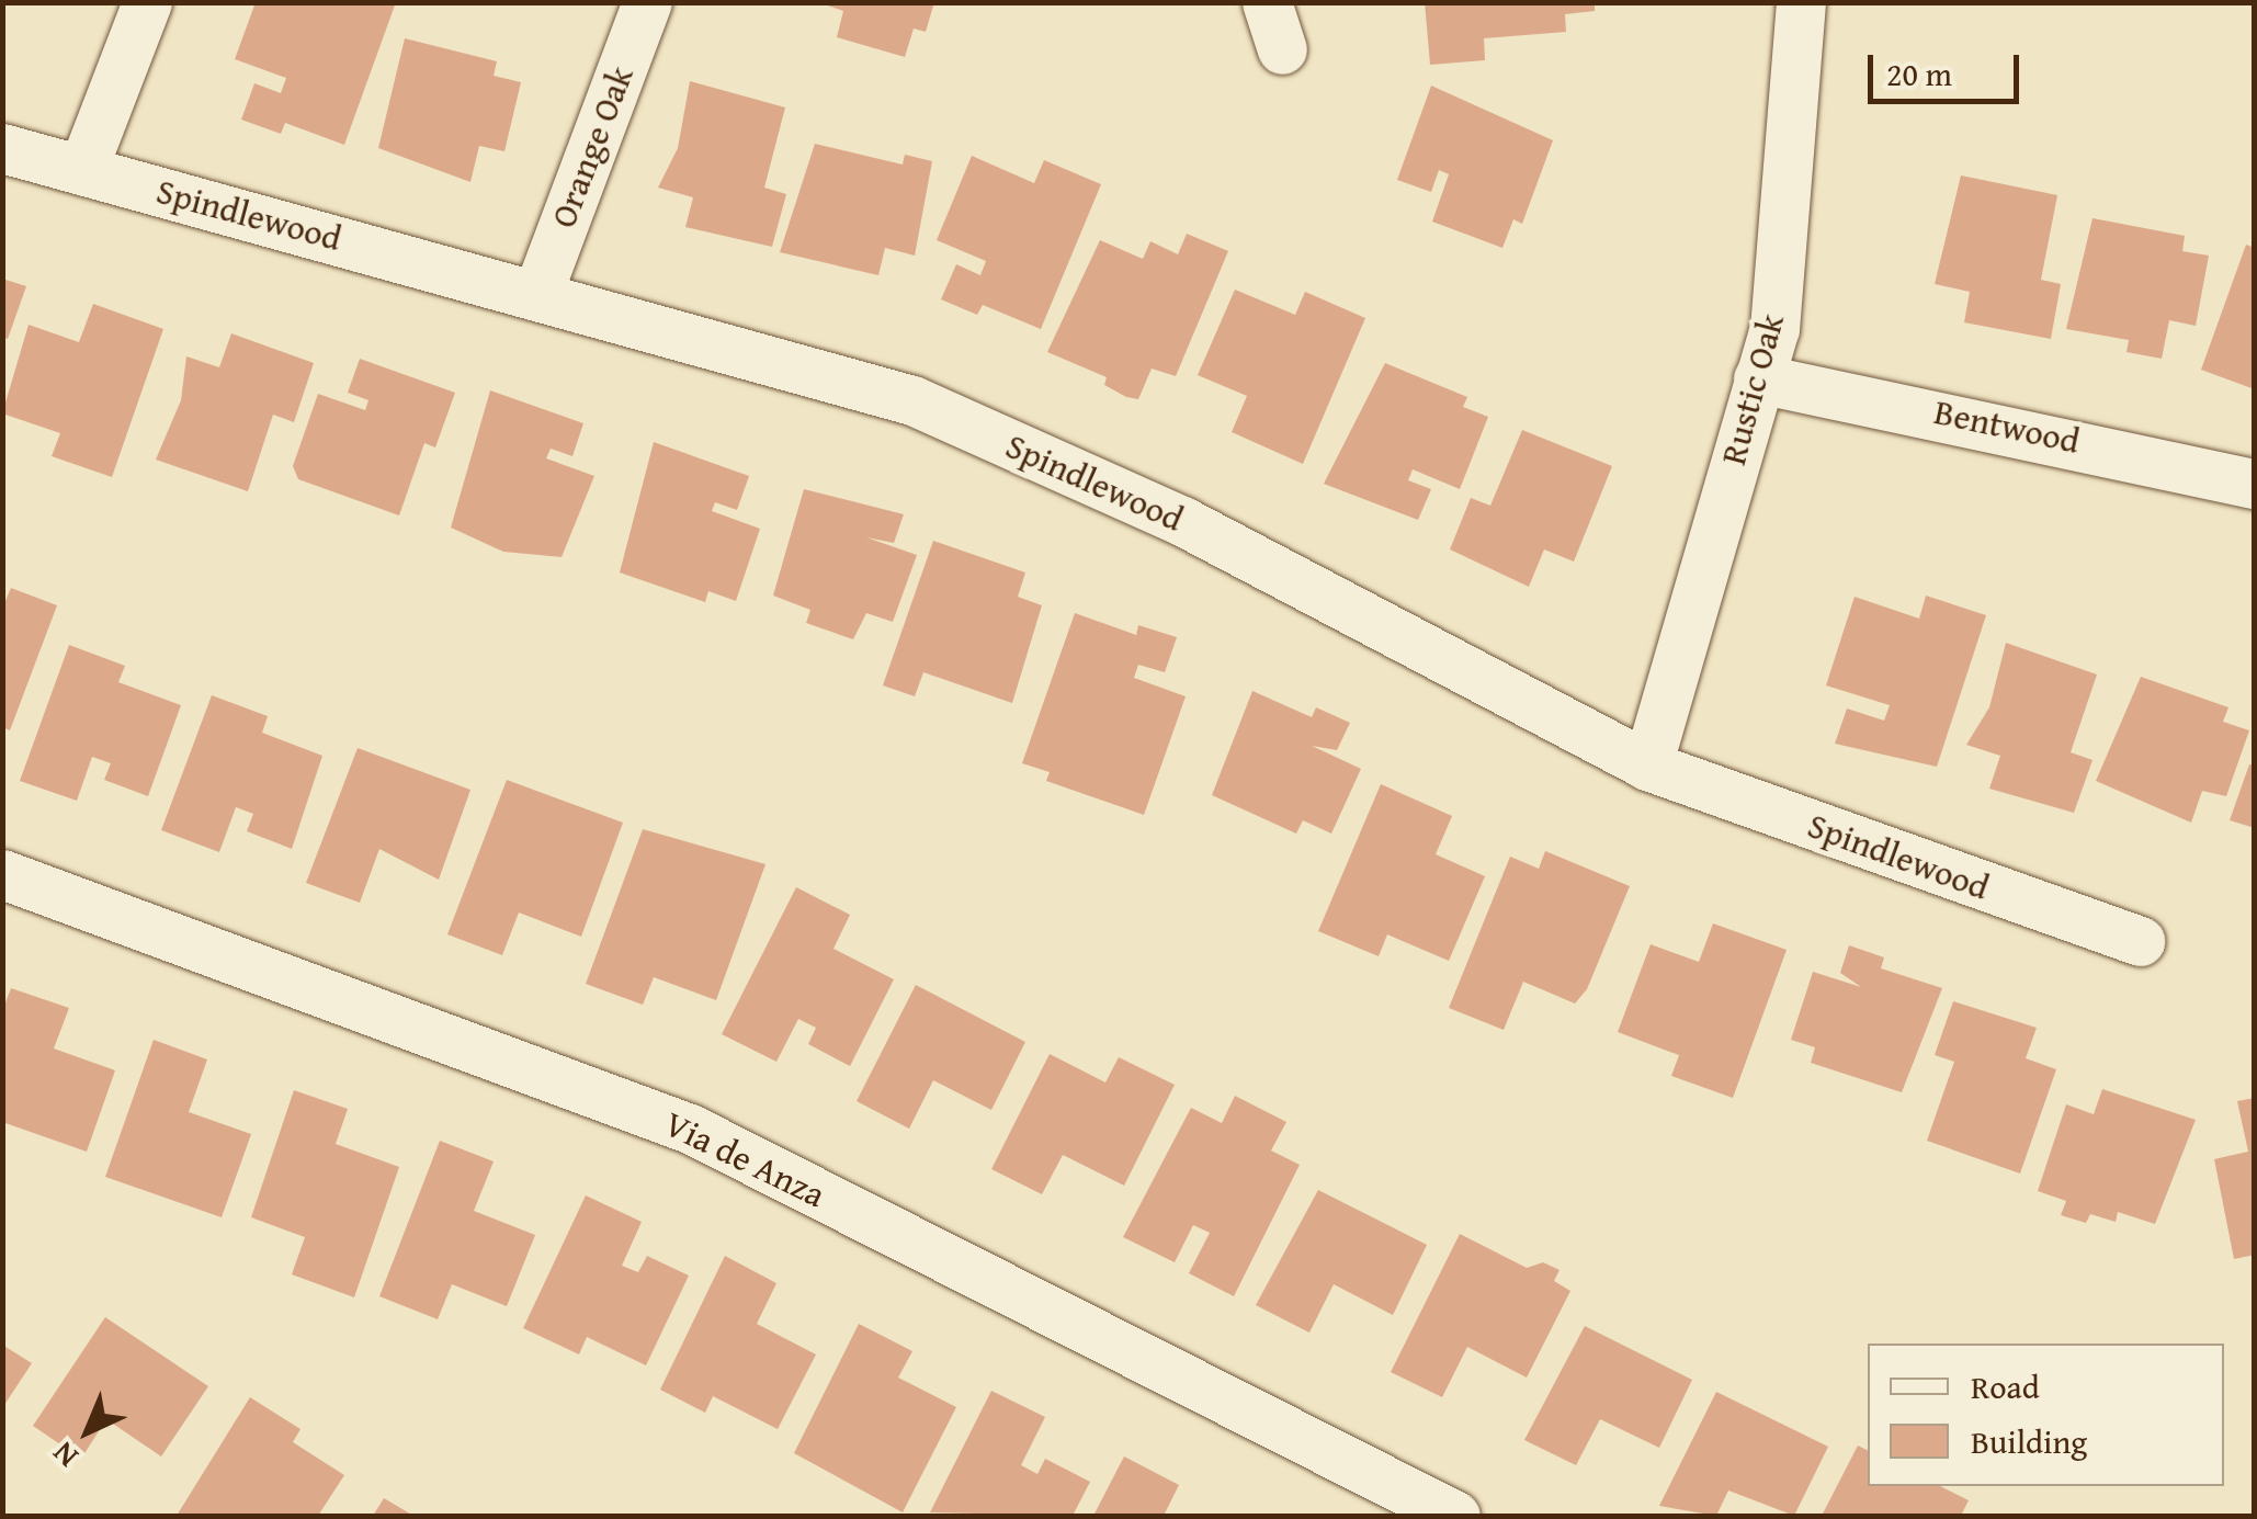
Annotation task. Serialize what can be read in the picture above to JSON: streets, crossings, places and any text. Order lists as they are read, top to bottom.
{
  "streets": {
    "street": [
      "Orange Oak",
      "Spindlewood",
      "Rustic Oak",
      "Bentwood",
      "Via de Anza"
    ]
  },
  "crossings": [
    ["Orange Oak", "Spindlewood"],
    ["Spindlewood", "Rustic Oak"],
    ["Rustic Oak", "Bentwood"]
  ],
  "legend": ["Road", "Building"],
  "scale_bar": "20 m",
  "north": "bottom left"
}
